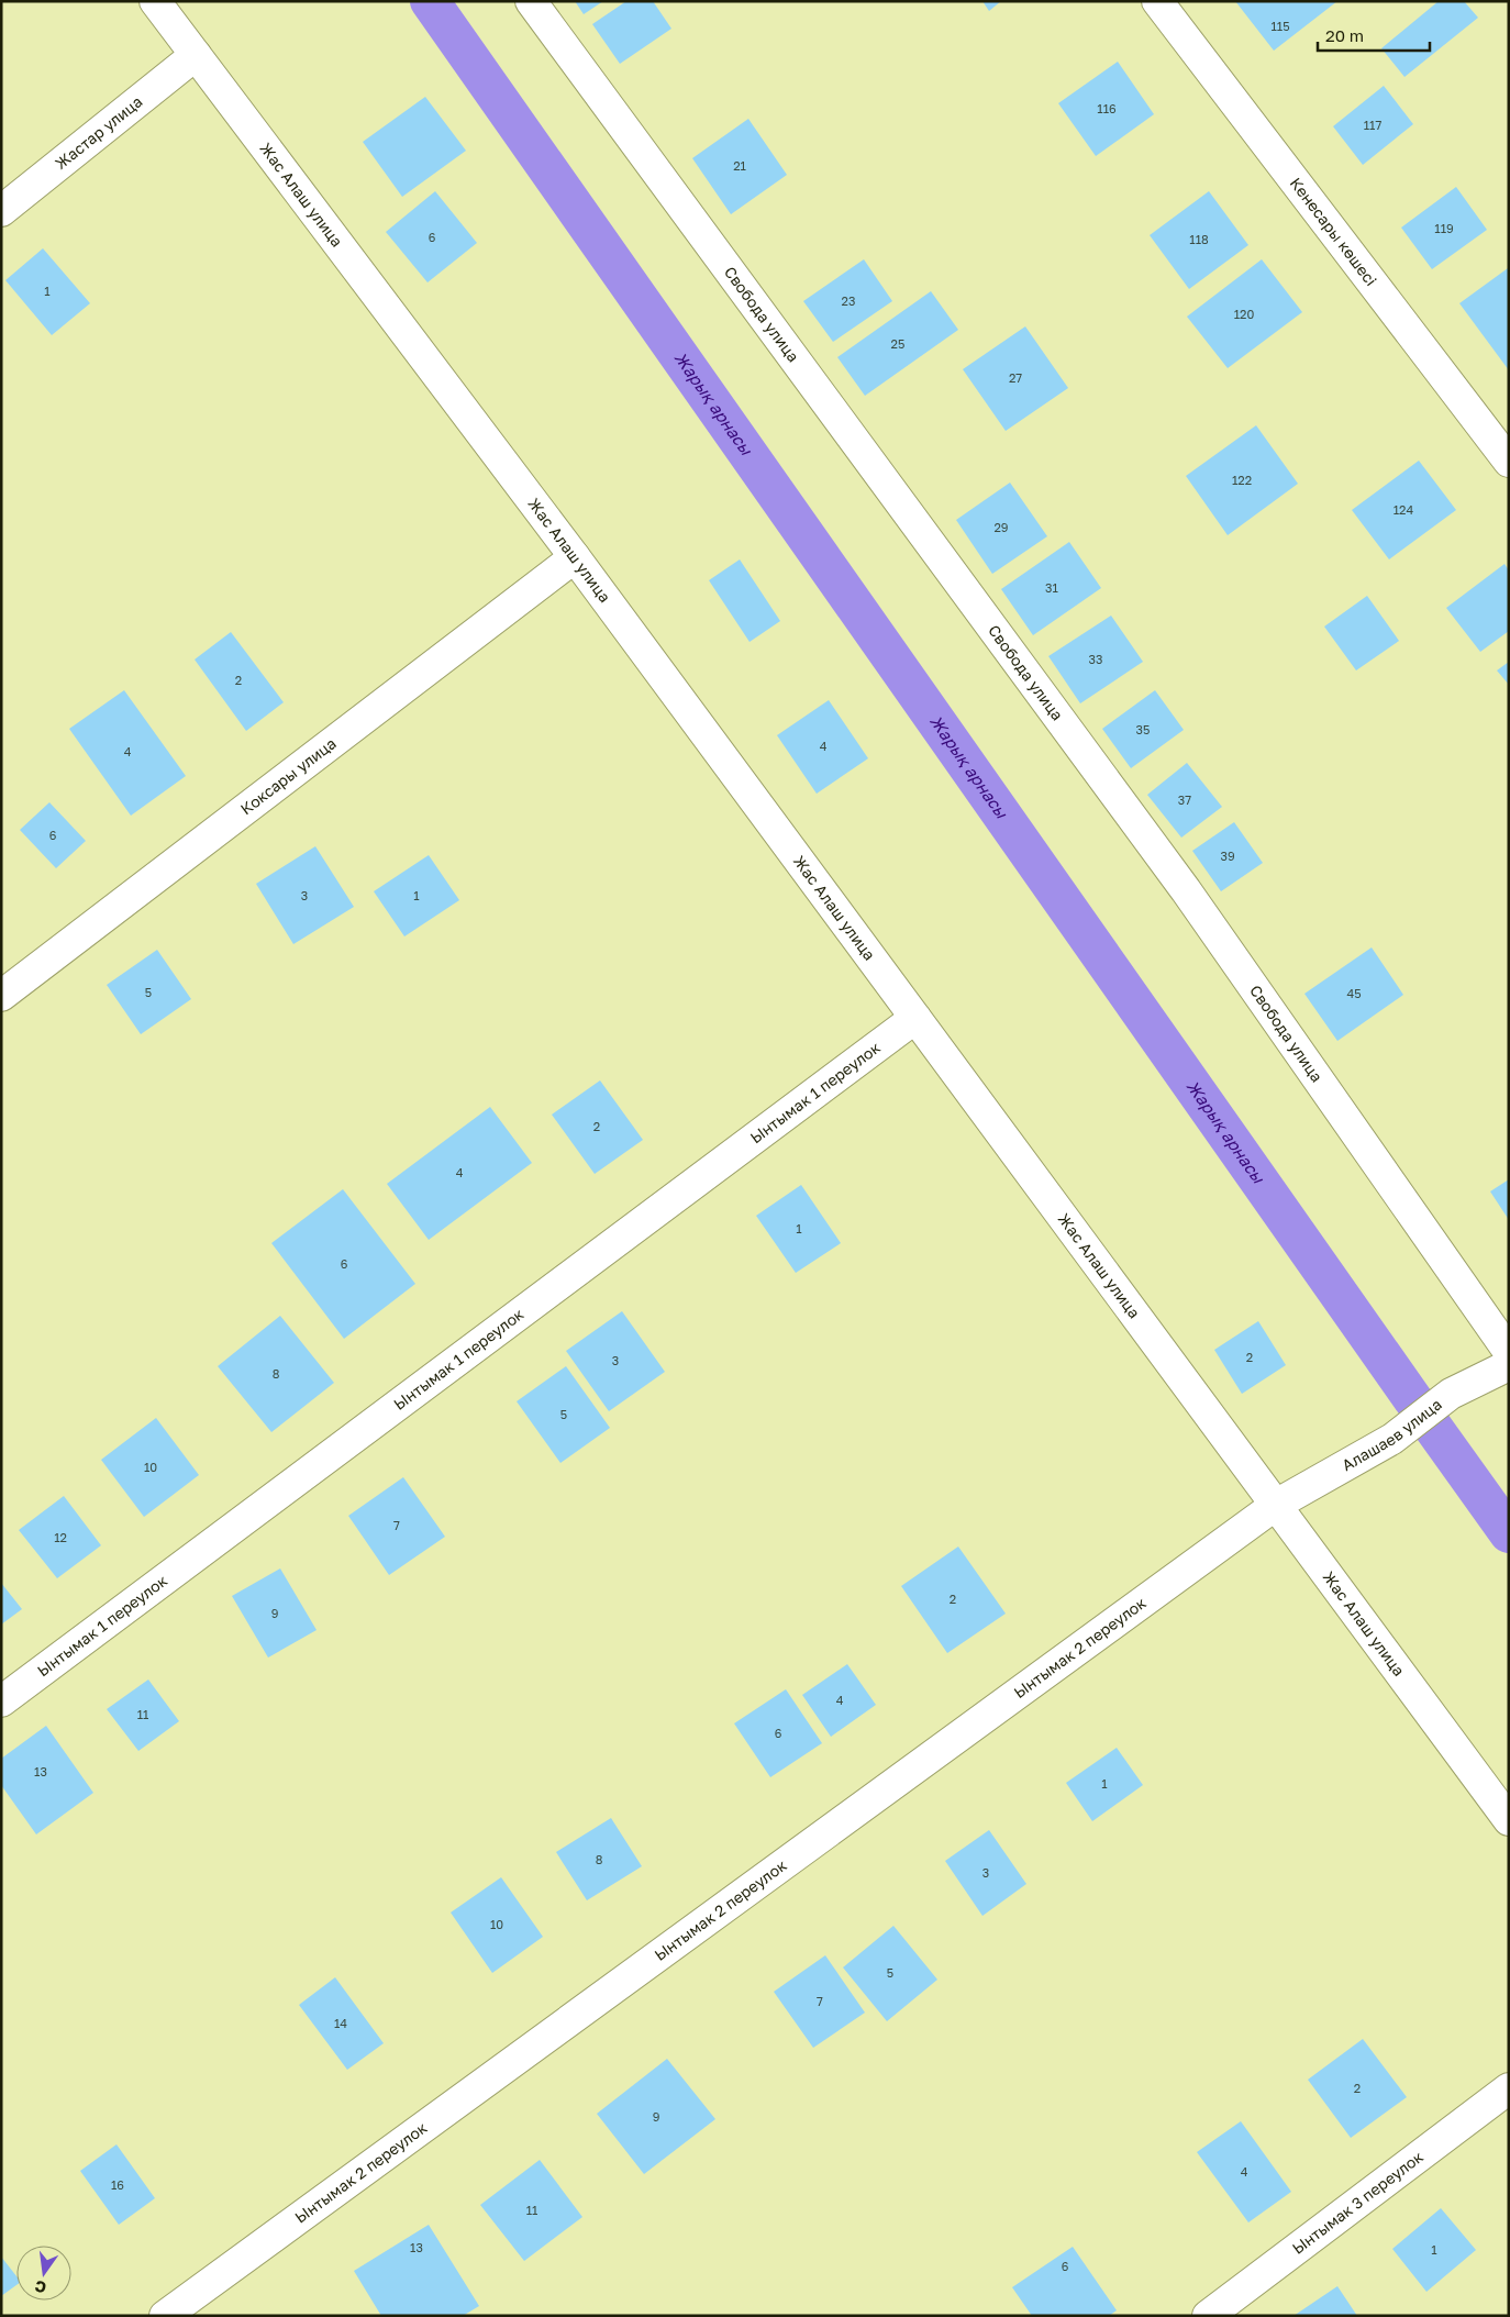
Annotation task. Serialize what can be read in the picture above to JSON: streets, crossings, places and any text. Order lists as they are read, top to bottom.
{
  "streets": {
    "street": [
      "Жастар улица",
      "Жас Алаш улица",
      "Кенесары көшесі",
      "Свобода улица",
      "Коксары улица",
      "Ынтымак 1 переулок",
      "Алашаев улица",
      "Ынтымак 2 переулок",
      "Ынтымак 3 переулок"
    ]
  },
  "crossings": [
    ["Жастар улица", "Жас Алаш улица"],
    ["Жас Алаш улица", "Коксары улица"],
    ["Жас Алаш улица", "Ынтымак 1 переулок"],
    ["Жас Алаш улица", "Алашаев улица"],
    ["Жас Алаш улица", "Ынтымак 2 переулок"],
    ["Алашаев улица", "Ынтымак 2 переулок"]
  ],
  "water": ["Жарық арнасы"],
  "house_numbers": [
    "115",
    "116",
    "117",
    "21",
    "119",
    "6",
    "118",
    "1",
    "23",
    "120",
    "25",
    "27",
    "122",
    "124",
    "29",
    "31",
    "33",
    "2",
    "35",
    "4",
    "4",
    "37",
    "6",
    "39",
    "3",
    "1",
    "5",
    "45",
    "2",
    "4",
    "1",
    "6",
    "2",
    "3",
    "8",
    "5",
    "10",
    "7",
    "12",
    "2",
    "9",
    "4",
    "11",
    "6",
    "13",
    "1",
    "8",
    "3",
    "10",
    "5",
    "7",
    "14",
    "2",
    "9",
    "4",
    "16",
    "11",
    "13",
    "1",
    "6"
  ],
  "scale_bar": "20 m",
  "north": "bottom"
}
